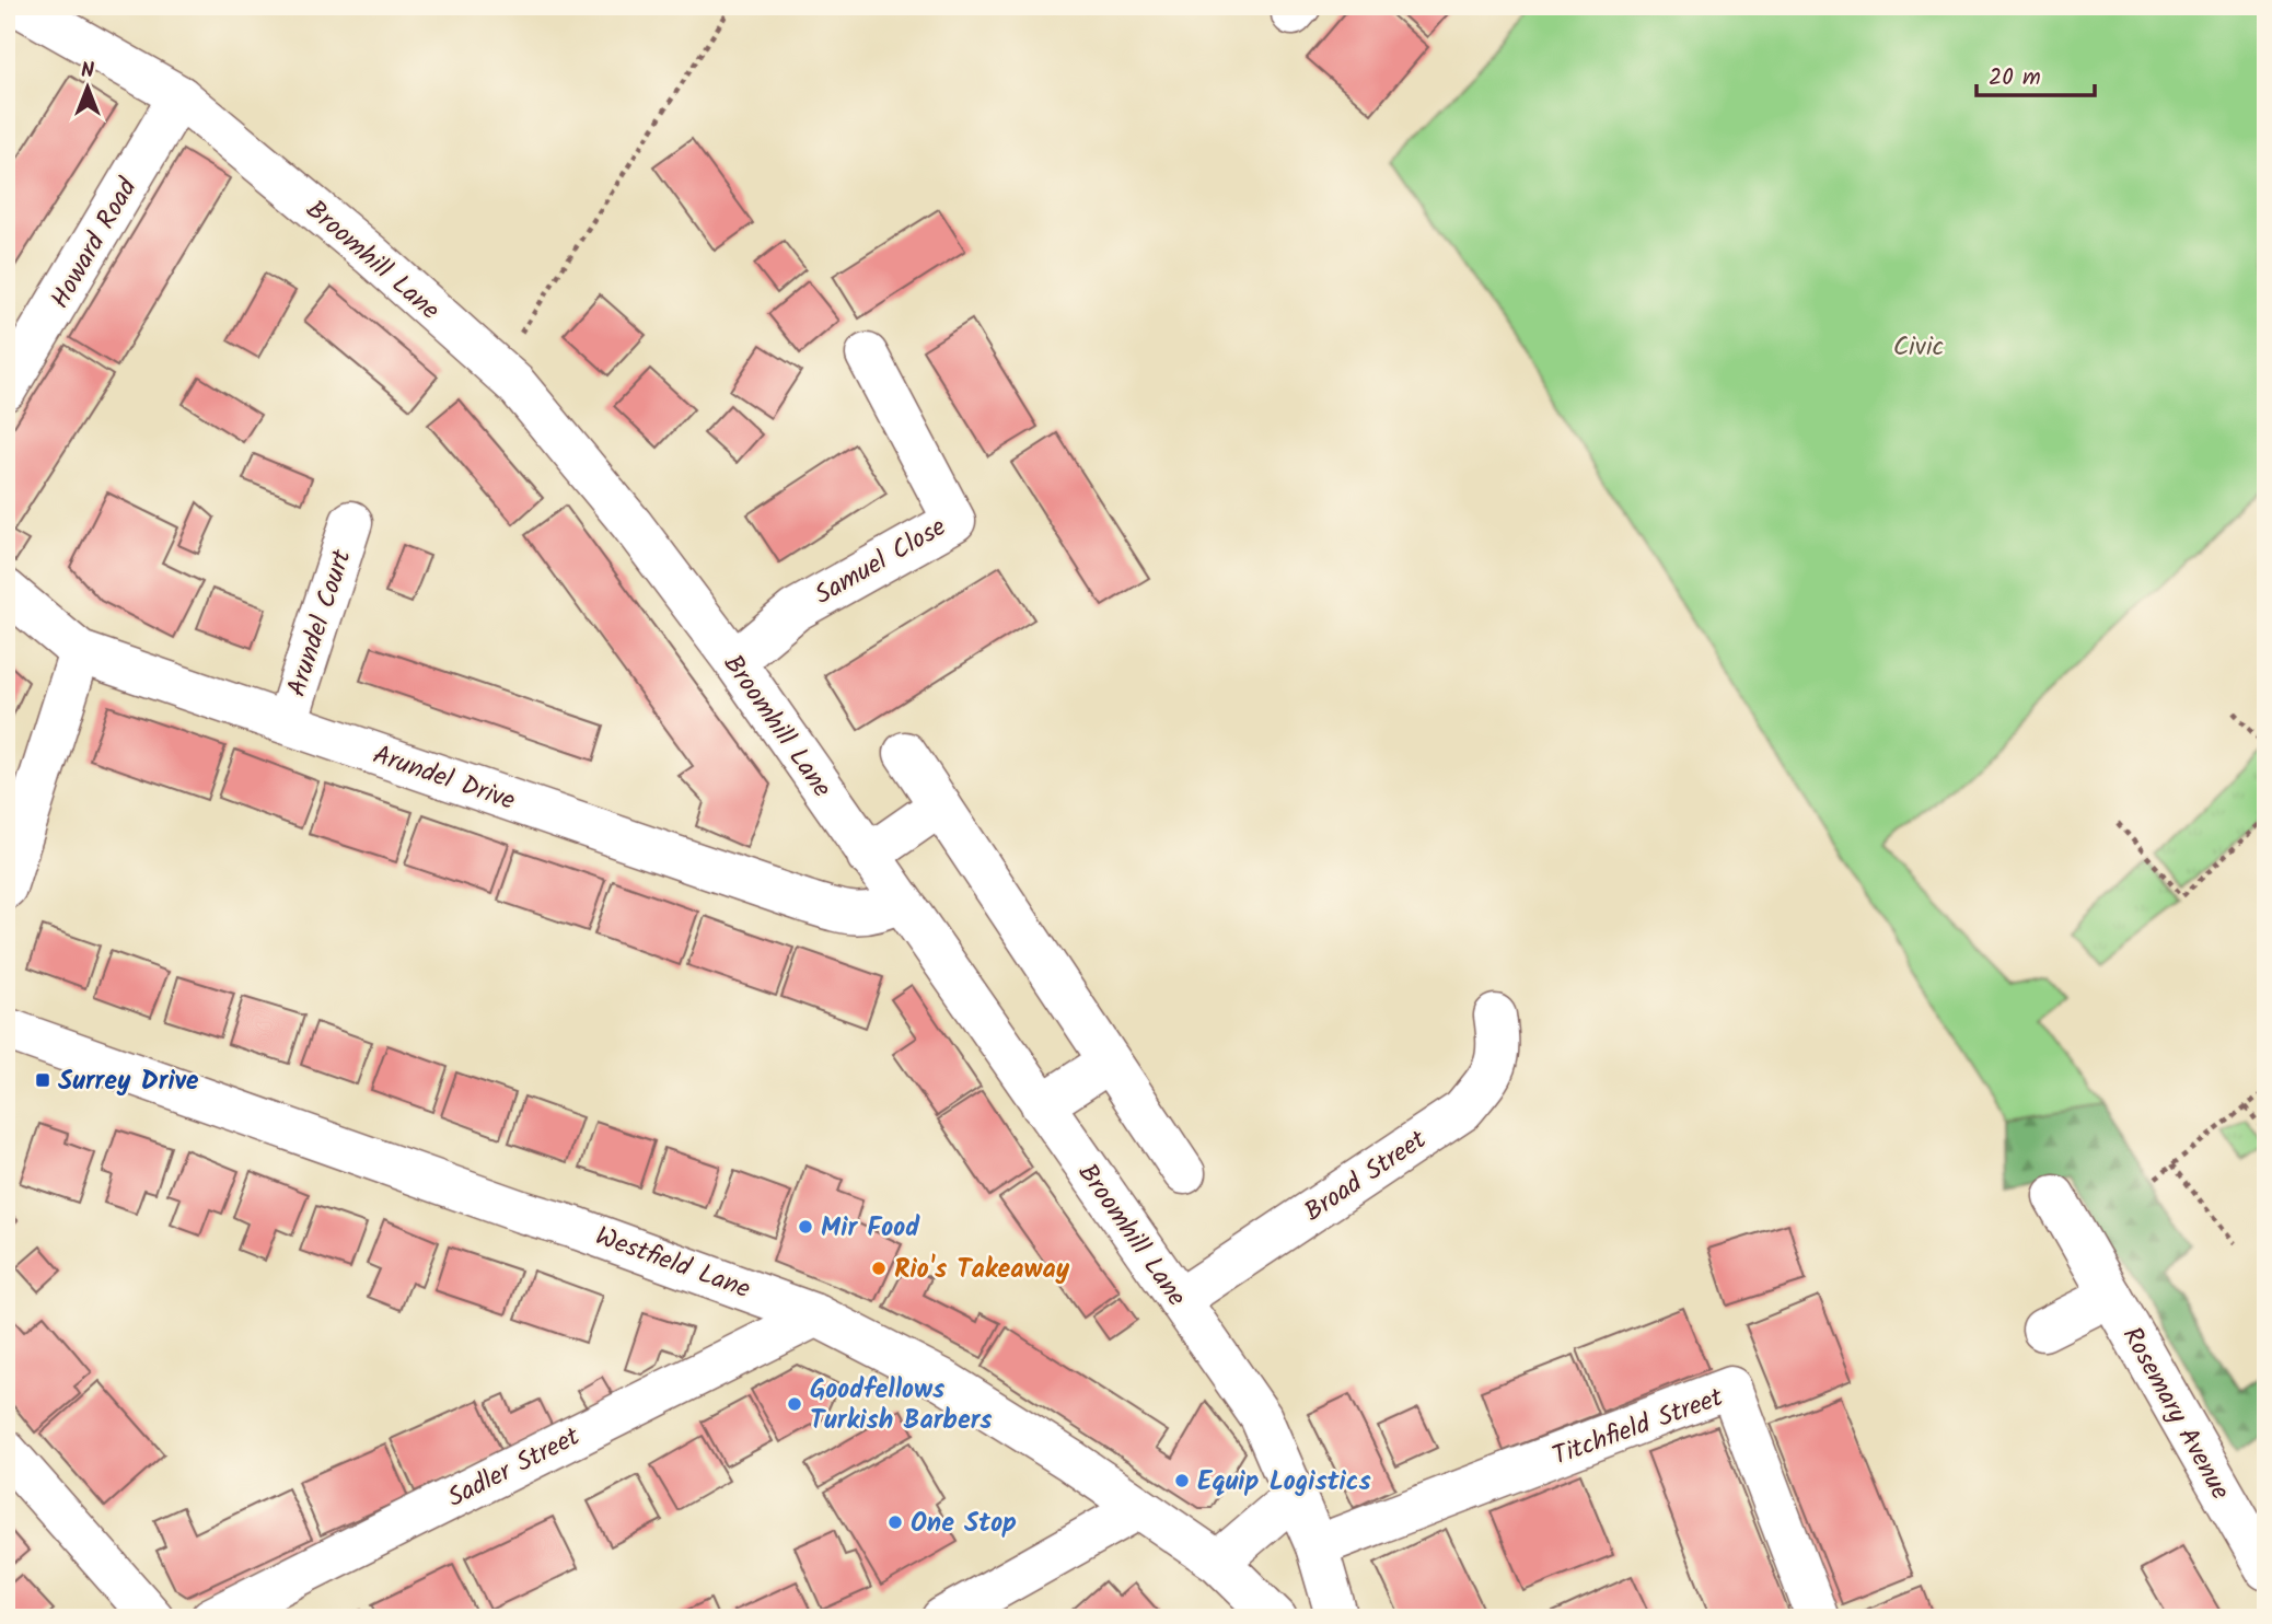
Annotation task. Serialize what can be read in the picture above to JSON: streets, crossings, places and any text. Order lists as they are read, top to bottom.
{
  "streets": {
    "street": [
      "Howard Road",
      "Broomhill Lane",
      "Samuel Close",
      "Arundel Court",
      "Arundel Drive",
      "Broad Street",
      "Westfield Lane",
      "Rosemary Avenue",
      "Titchfield Street",
      "Sadler Street"
    ]
  },
  "crossings": [
    ["Howard Road", "Broomhill Lane"],
    ["Broomhill Lane", "Samuel Close"],
    ["Broomhill Lane", "Arundel Drive"],
    ["Broomhill Lane", "Broad Street"],
    ["Broomhill Lane", "Titchfield Street"],
    ["Arundel Court", "Arundel Drive"],
    ["Westfield Lane", "Sadler Street"]
  ],
  "parks": ["Civic"],
  "places": {
    "transit": ["Surrey Drive"],
    "other": [
      "Mir Food",
      "Rio's Takeaway",
      "Goodfellows Turkish Barbers",
      "Equip Logistics",
      "One Stop"
    ]
  },
  "scale_bar": "20 m",
  "north": "top"
}
